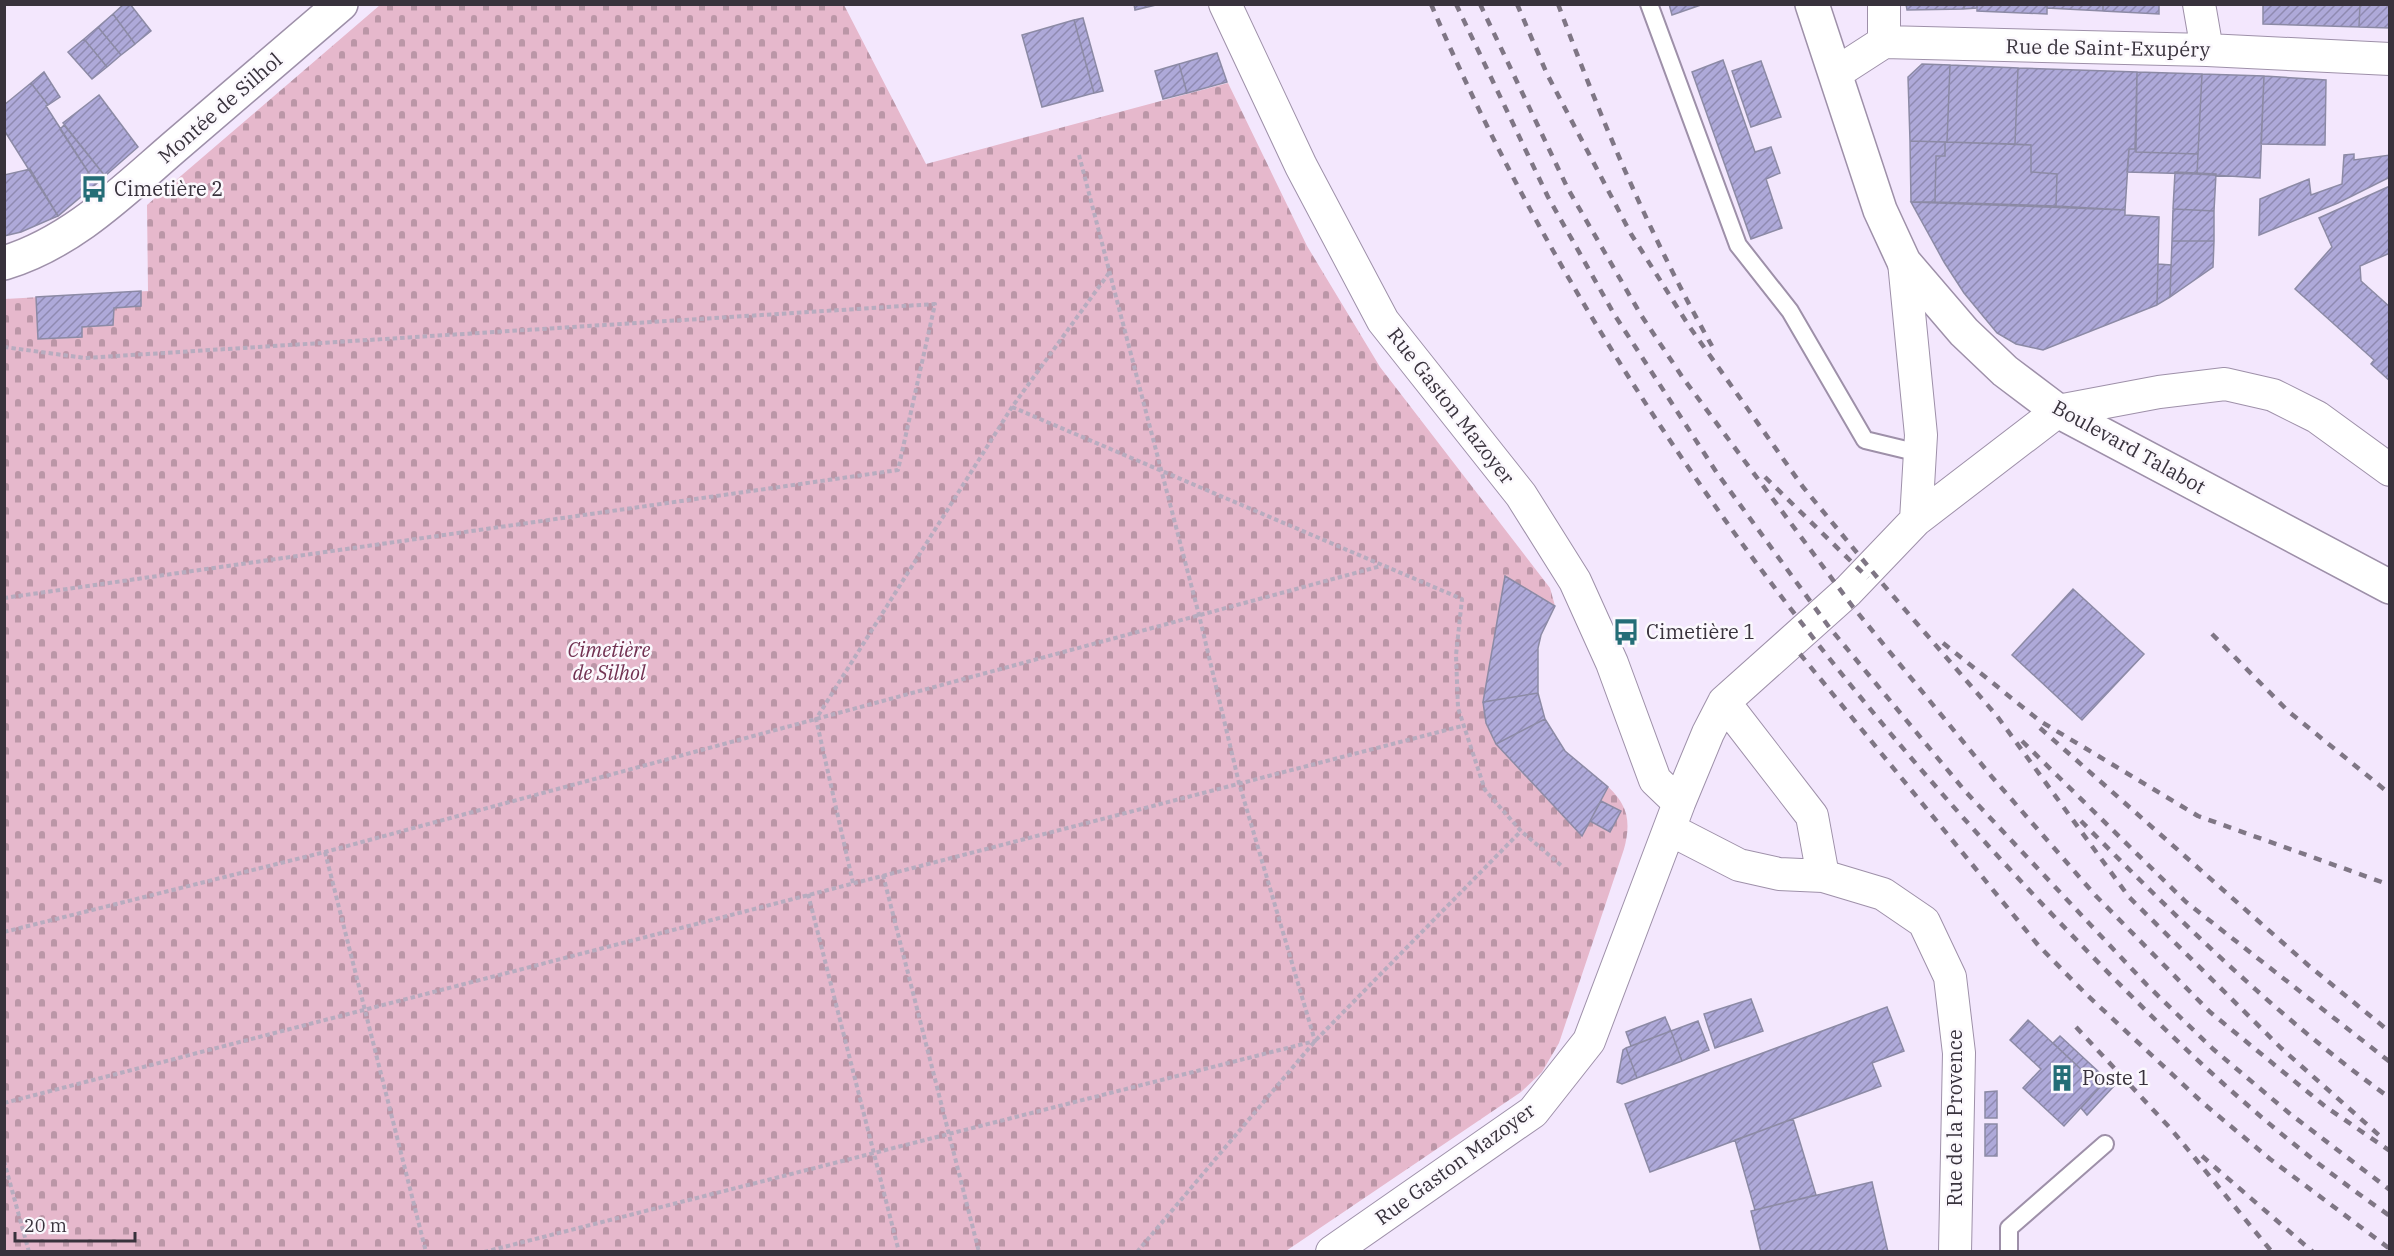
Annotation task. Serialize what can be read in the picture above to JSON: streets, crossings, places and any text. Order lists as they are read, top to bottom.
{
  "streets": {
    "main road": ["Montée de Silhol", "Boulevard Talabot"],
    "street": ["Rue de Saint-Exupéry", "Rue Gaston Mazoyer", "Rue de la Provence"]
  },
  "crossings": [
    ["Rue Gaston Mazoyer", "Rue de la Provence"]
  ],
  "parks": ["Cimetière de Silhol"],
  "places": {
    "bus stop": ["Cimetière 2", "Cimetière 1"],
    "building": ["Poste 1"]
  },
  "scale_bar": "20 m"
}
